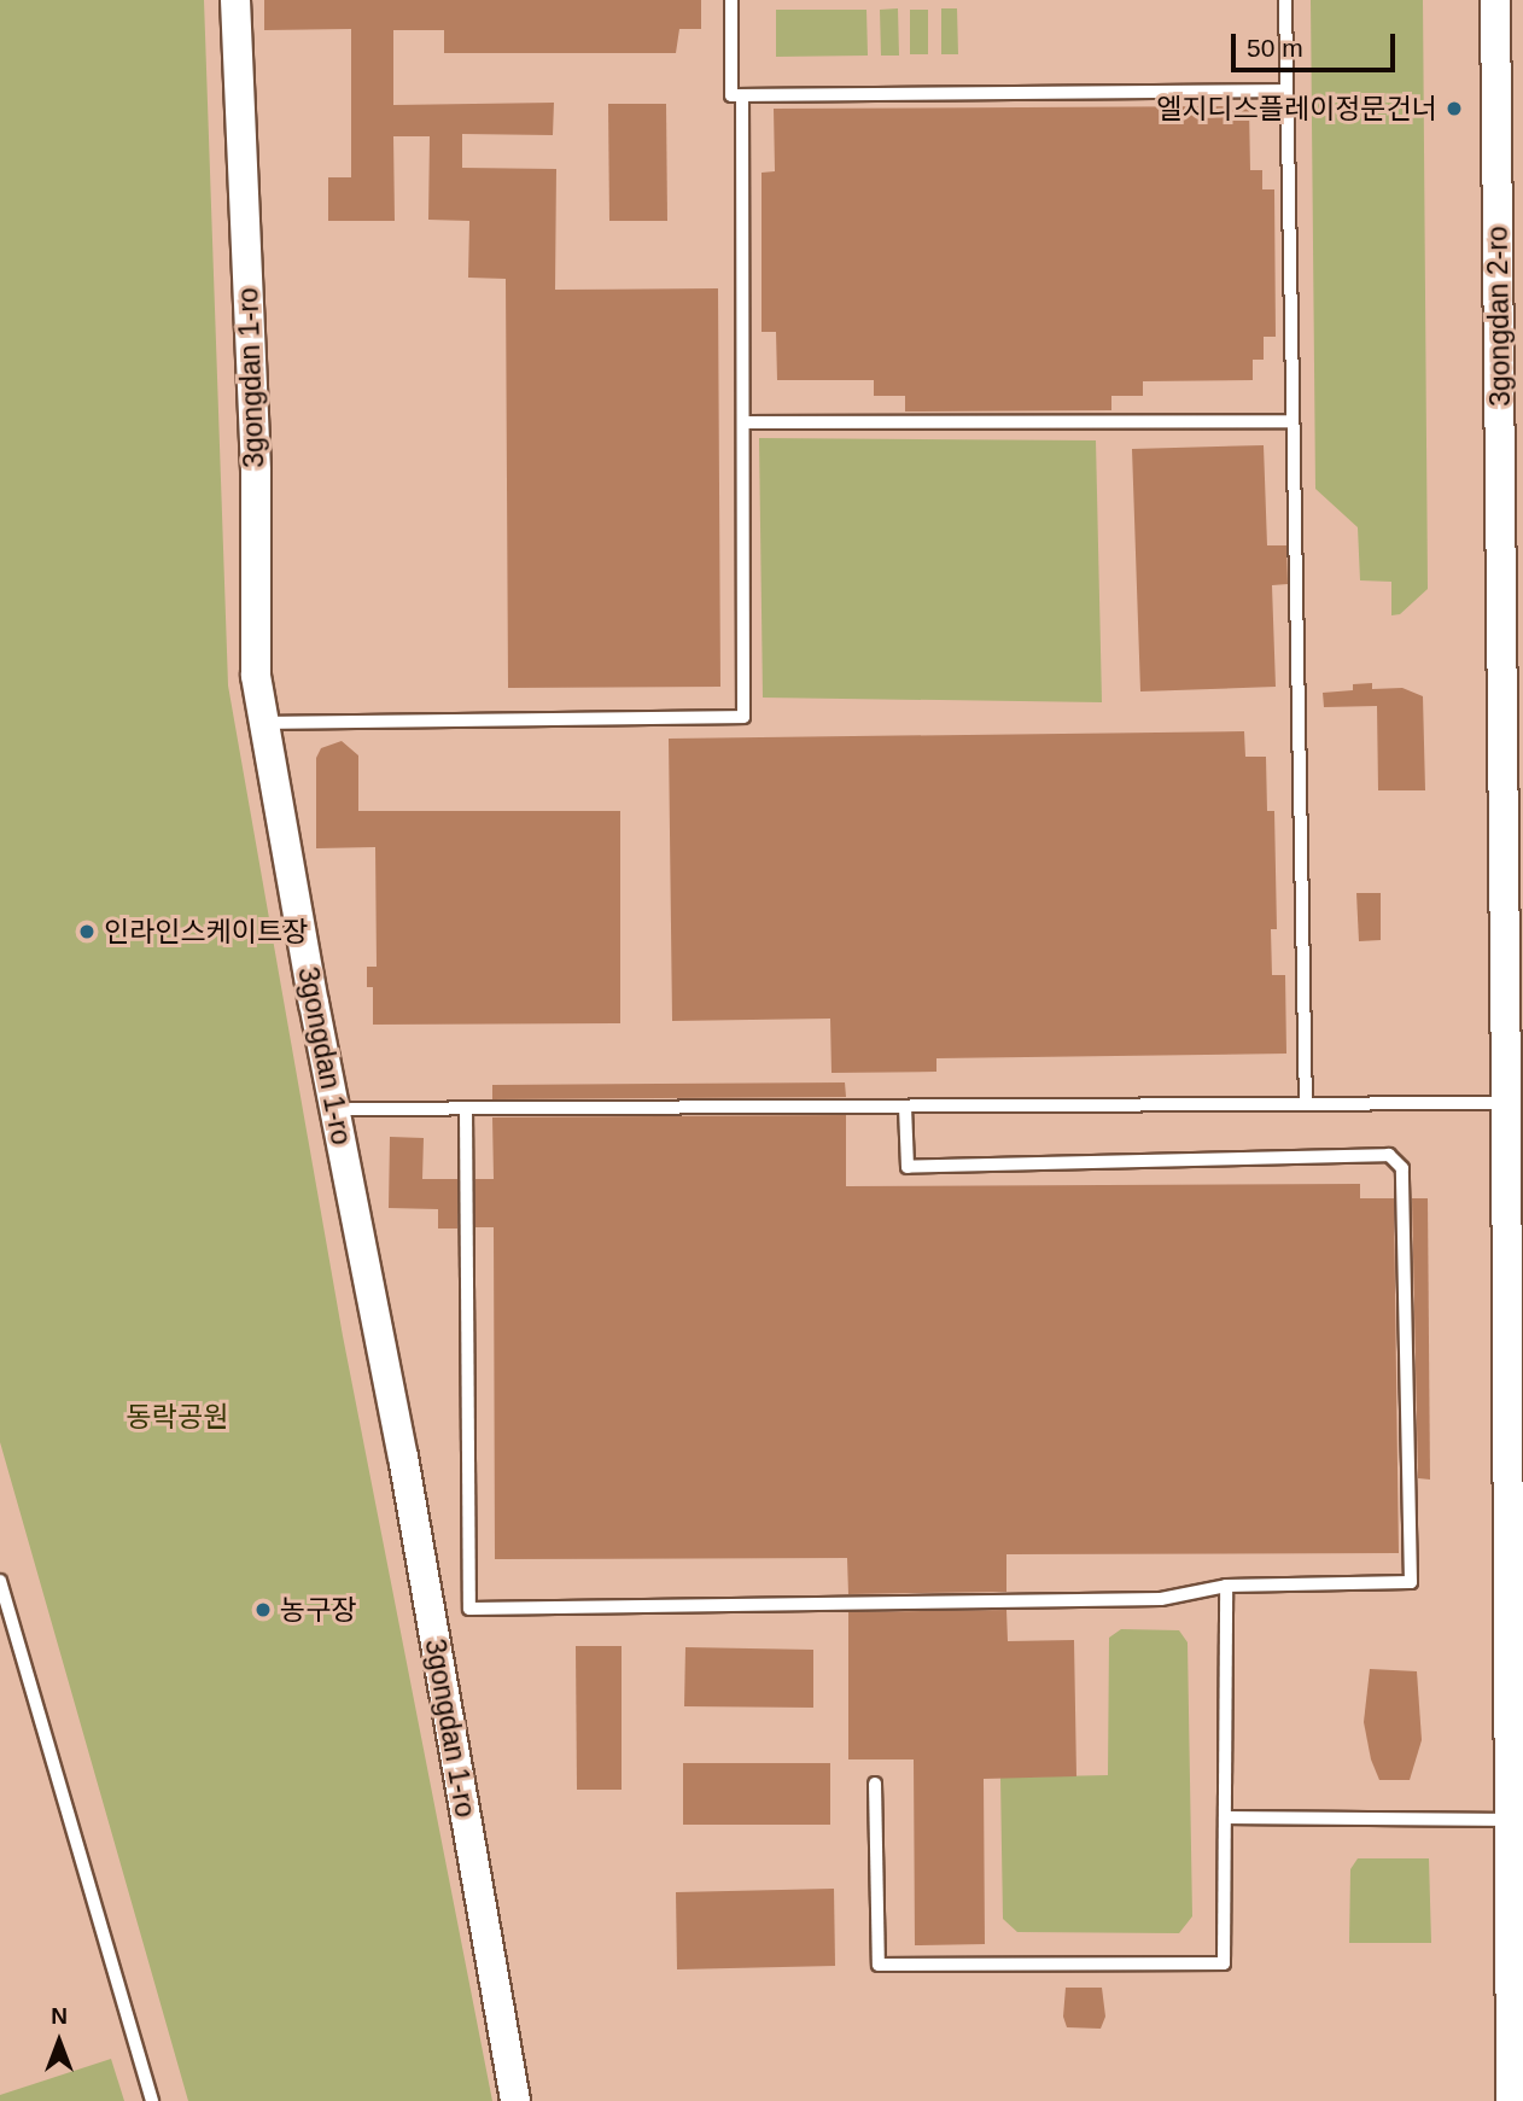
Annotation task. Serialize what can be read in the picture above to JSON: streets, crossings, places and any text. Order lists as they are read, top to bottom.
{
  "streets": {
    "street": ["3gongdan 2-ro", "3gongdan 1-ro"]
  },
  "parks": ["동락공원"],
  "places": ["엘지디스플레이정문건너", "인라인스케이트장", "농구장"],
  "scale_bar": "50 m",
  "north": "top"
}
